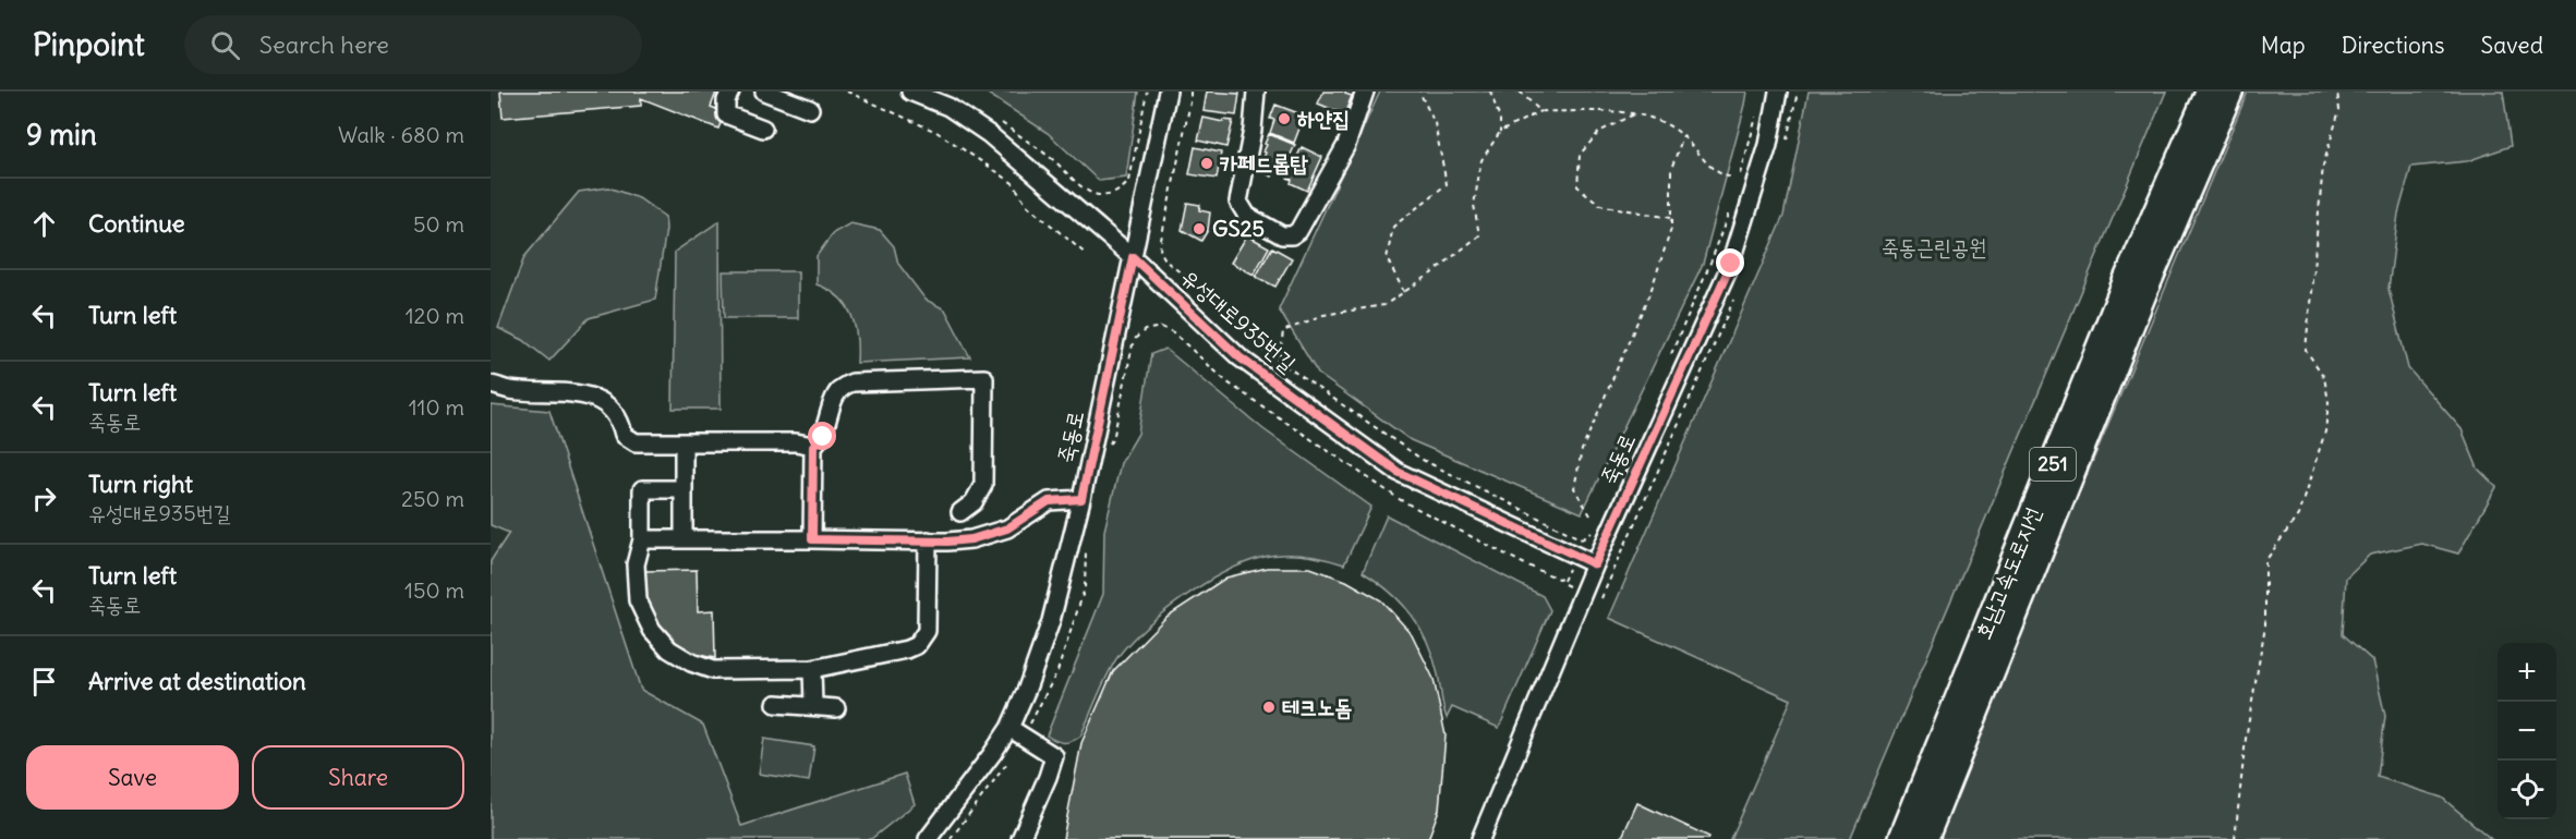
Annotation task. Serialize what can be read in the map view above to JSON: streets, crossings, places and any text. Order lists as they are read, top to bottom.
{
  "streets": {
    "highway": ["251", "호남고속도로지선"],
    "street": ["유성대로935번길", "죽동로"]
  },
  "crossings": [
    ["유성대로935번길", "죽동로"]
  ],
  "parks": ["죽동근린공원"],
  "places": [
    "하얀집",
    "카페드롭탑",
    "GS25",
    "테크노돔"
  ],
  "page": {
    "header": "Pinpoint",
    "search": "Search here",
    "nav": ["Map", "Directions", "Saved"],
    "heading": ["9 min", "Walk · 680 m"],
    "list": [
      ["Continue", "50 m"],
      ["Turn left", "120 m"],
      ["Turn left", "죽동로", "110 m"],
      ["Turn right", "유성대로935번길", "250 m"],
      ["Turn left", "죽동로", "150 m"],
      "Arrive at destination"
    ],
    "map_buttons": ["+", "−"],
    "buttons": ["Save", "Share"]
  }
}
